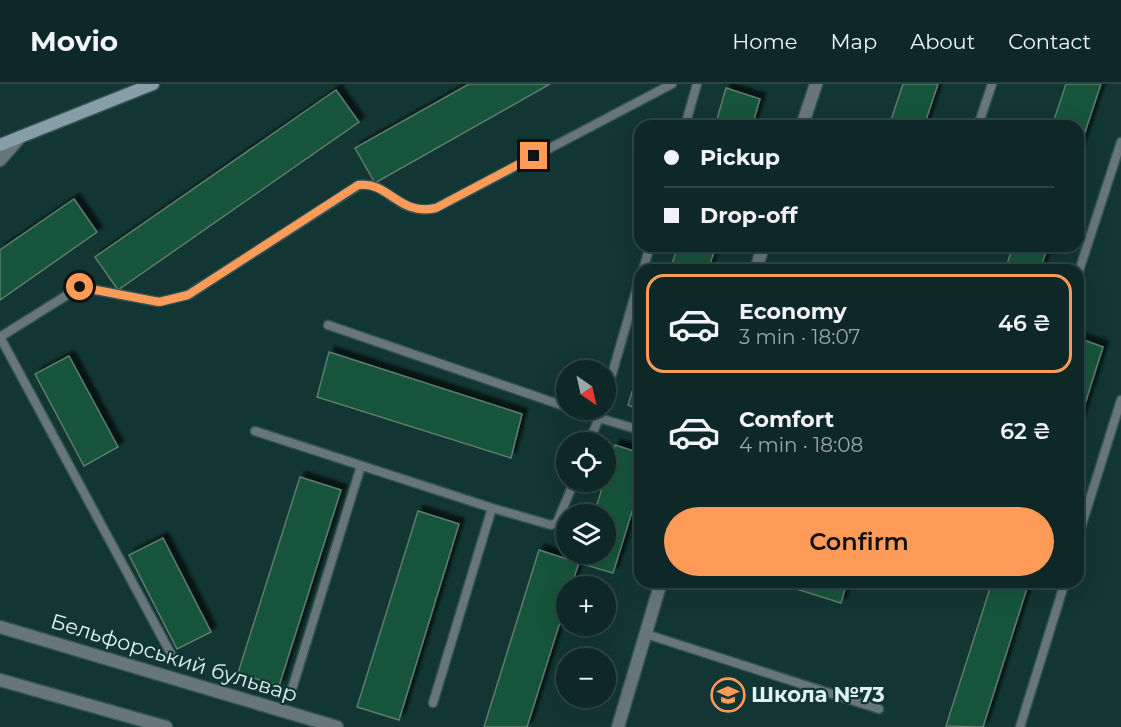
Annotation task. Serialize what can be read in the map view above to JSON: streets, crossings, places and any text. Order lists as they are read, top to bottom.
{
  "streets": {
    "street": ["Бельфорський бульвар"]
  },
  "places": {
    "school or university": ["Школа №73"]
  },
  "north": "bottom right",
  "page": {
    "header": "Movio",
    "nav": [
      "Home",
      "Map",
      "About",
      "Contact"
    ],
    "banner": ["Pickup", "Drop-off"],
    "list": [
      {
        "name": "Economy",
        "note": "3 min · 18:07",
        "value": "46 ₴"
      },
      {
        "name": "Comfort",
        "note": "4 min · 18:08",
        "value": "62 ₴"
      }
    ],
    "map_buttons": ["+", "−"],
    "buttons": "Confirm"
  }
}
